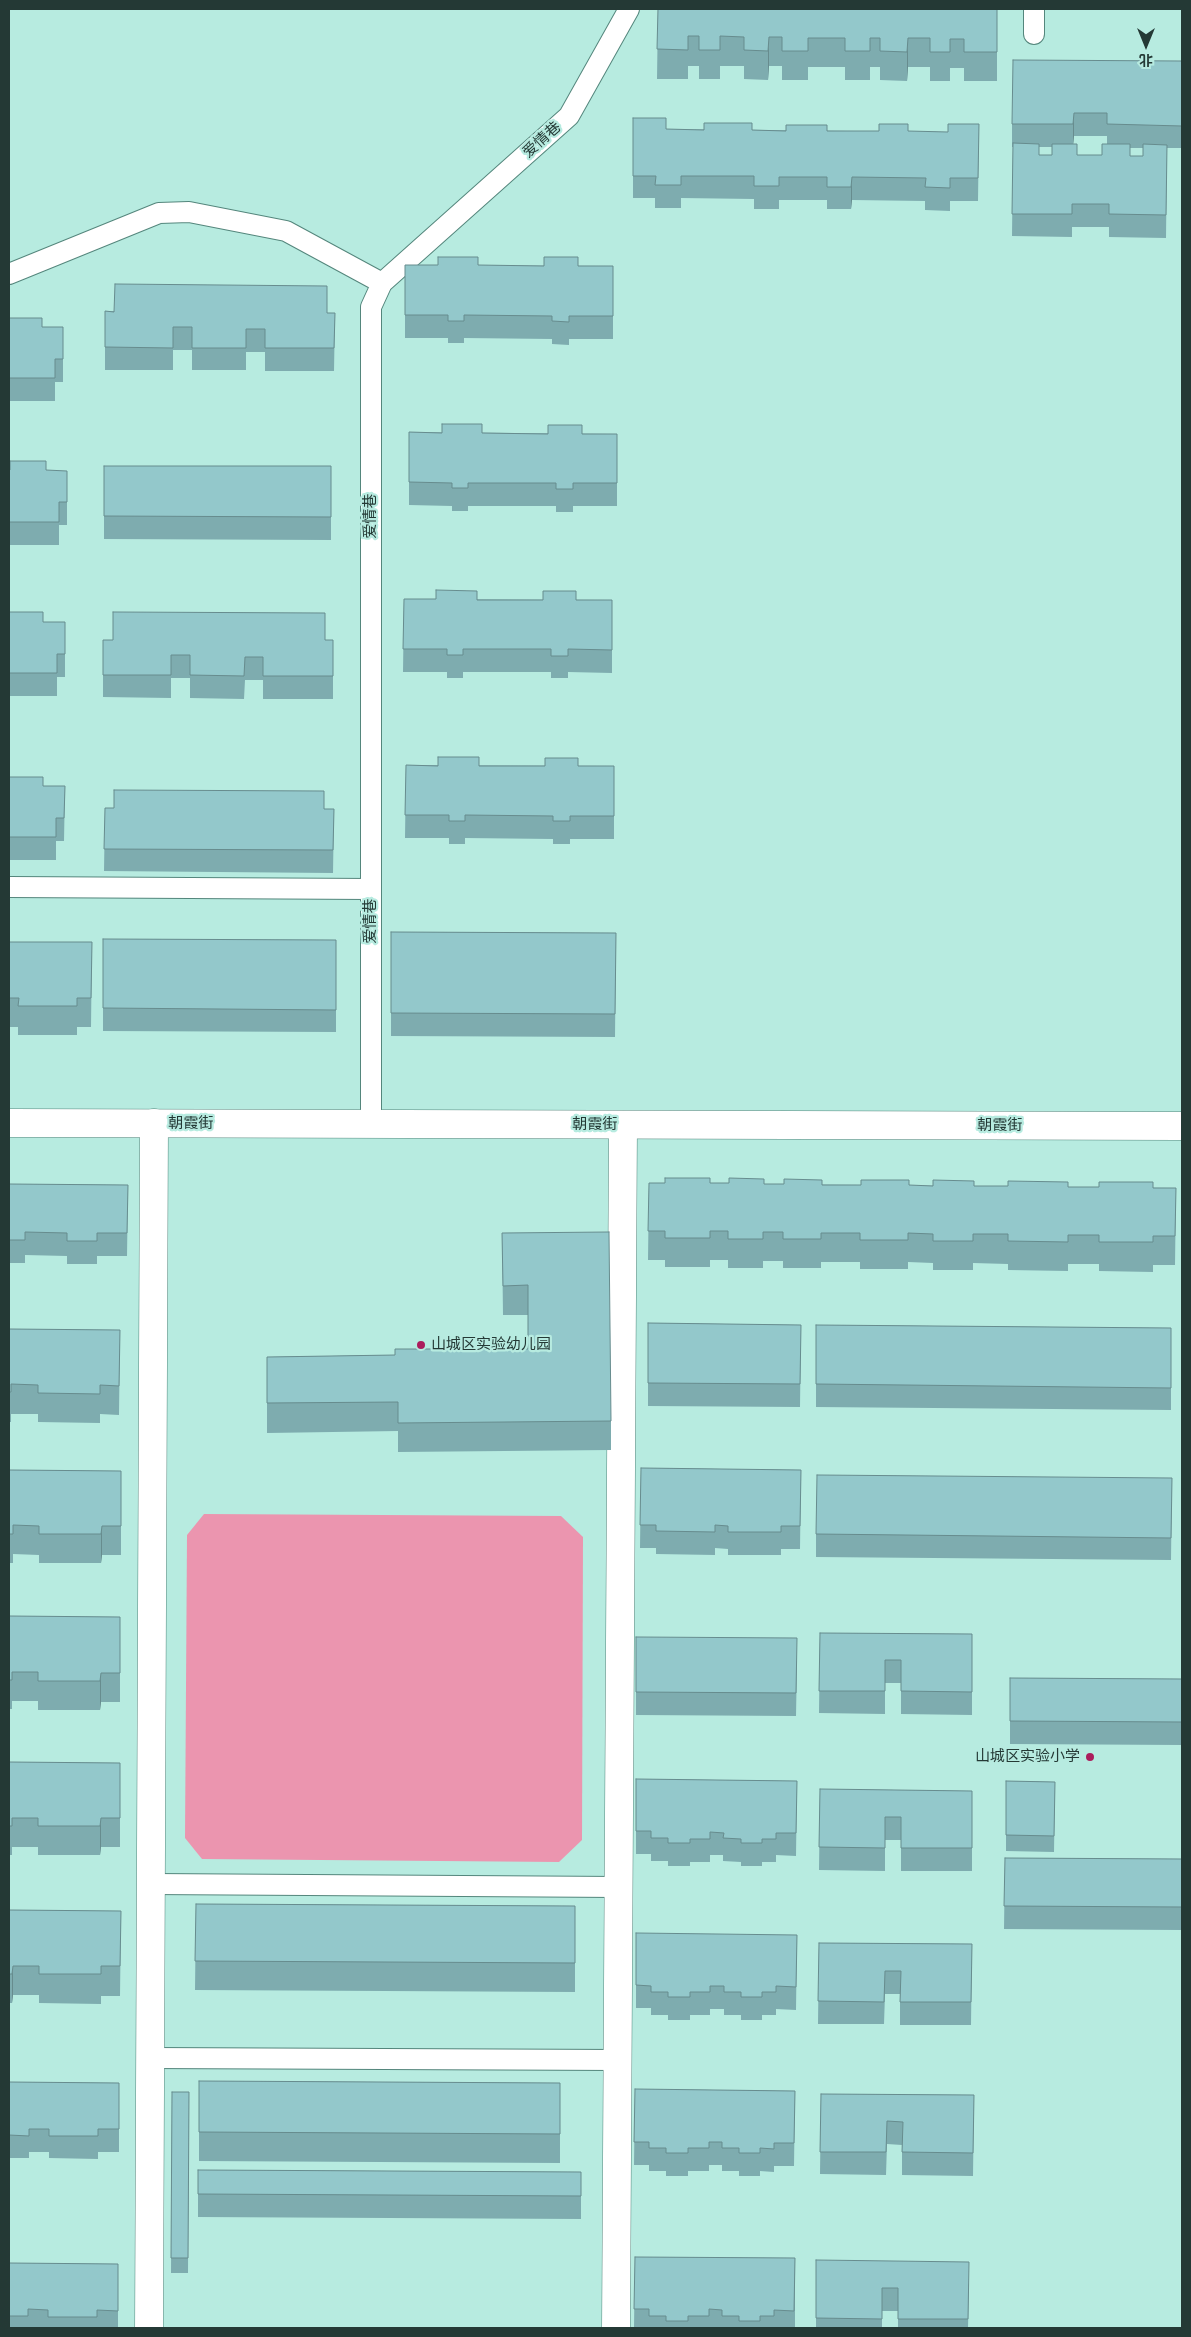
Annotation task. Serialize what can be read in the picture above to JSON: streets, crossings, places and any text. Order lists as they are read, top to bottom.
{
  "streets": {
    "street": ["朝霞街"],
    "lane": ["爱情巷"]
  },
  "crossings": [
    ["爱情巷", "朝霞街"]
  ],
  "places": ["山城区实验幼儿园", "山城区实验小学"],
  "north": "bottom"
}
